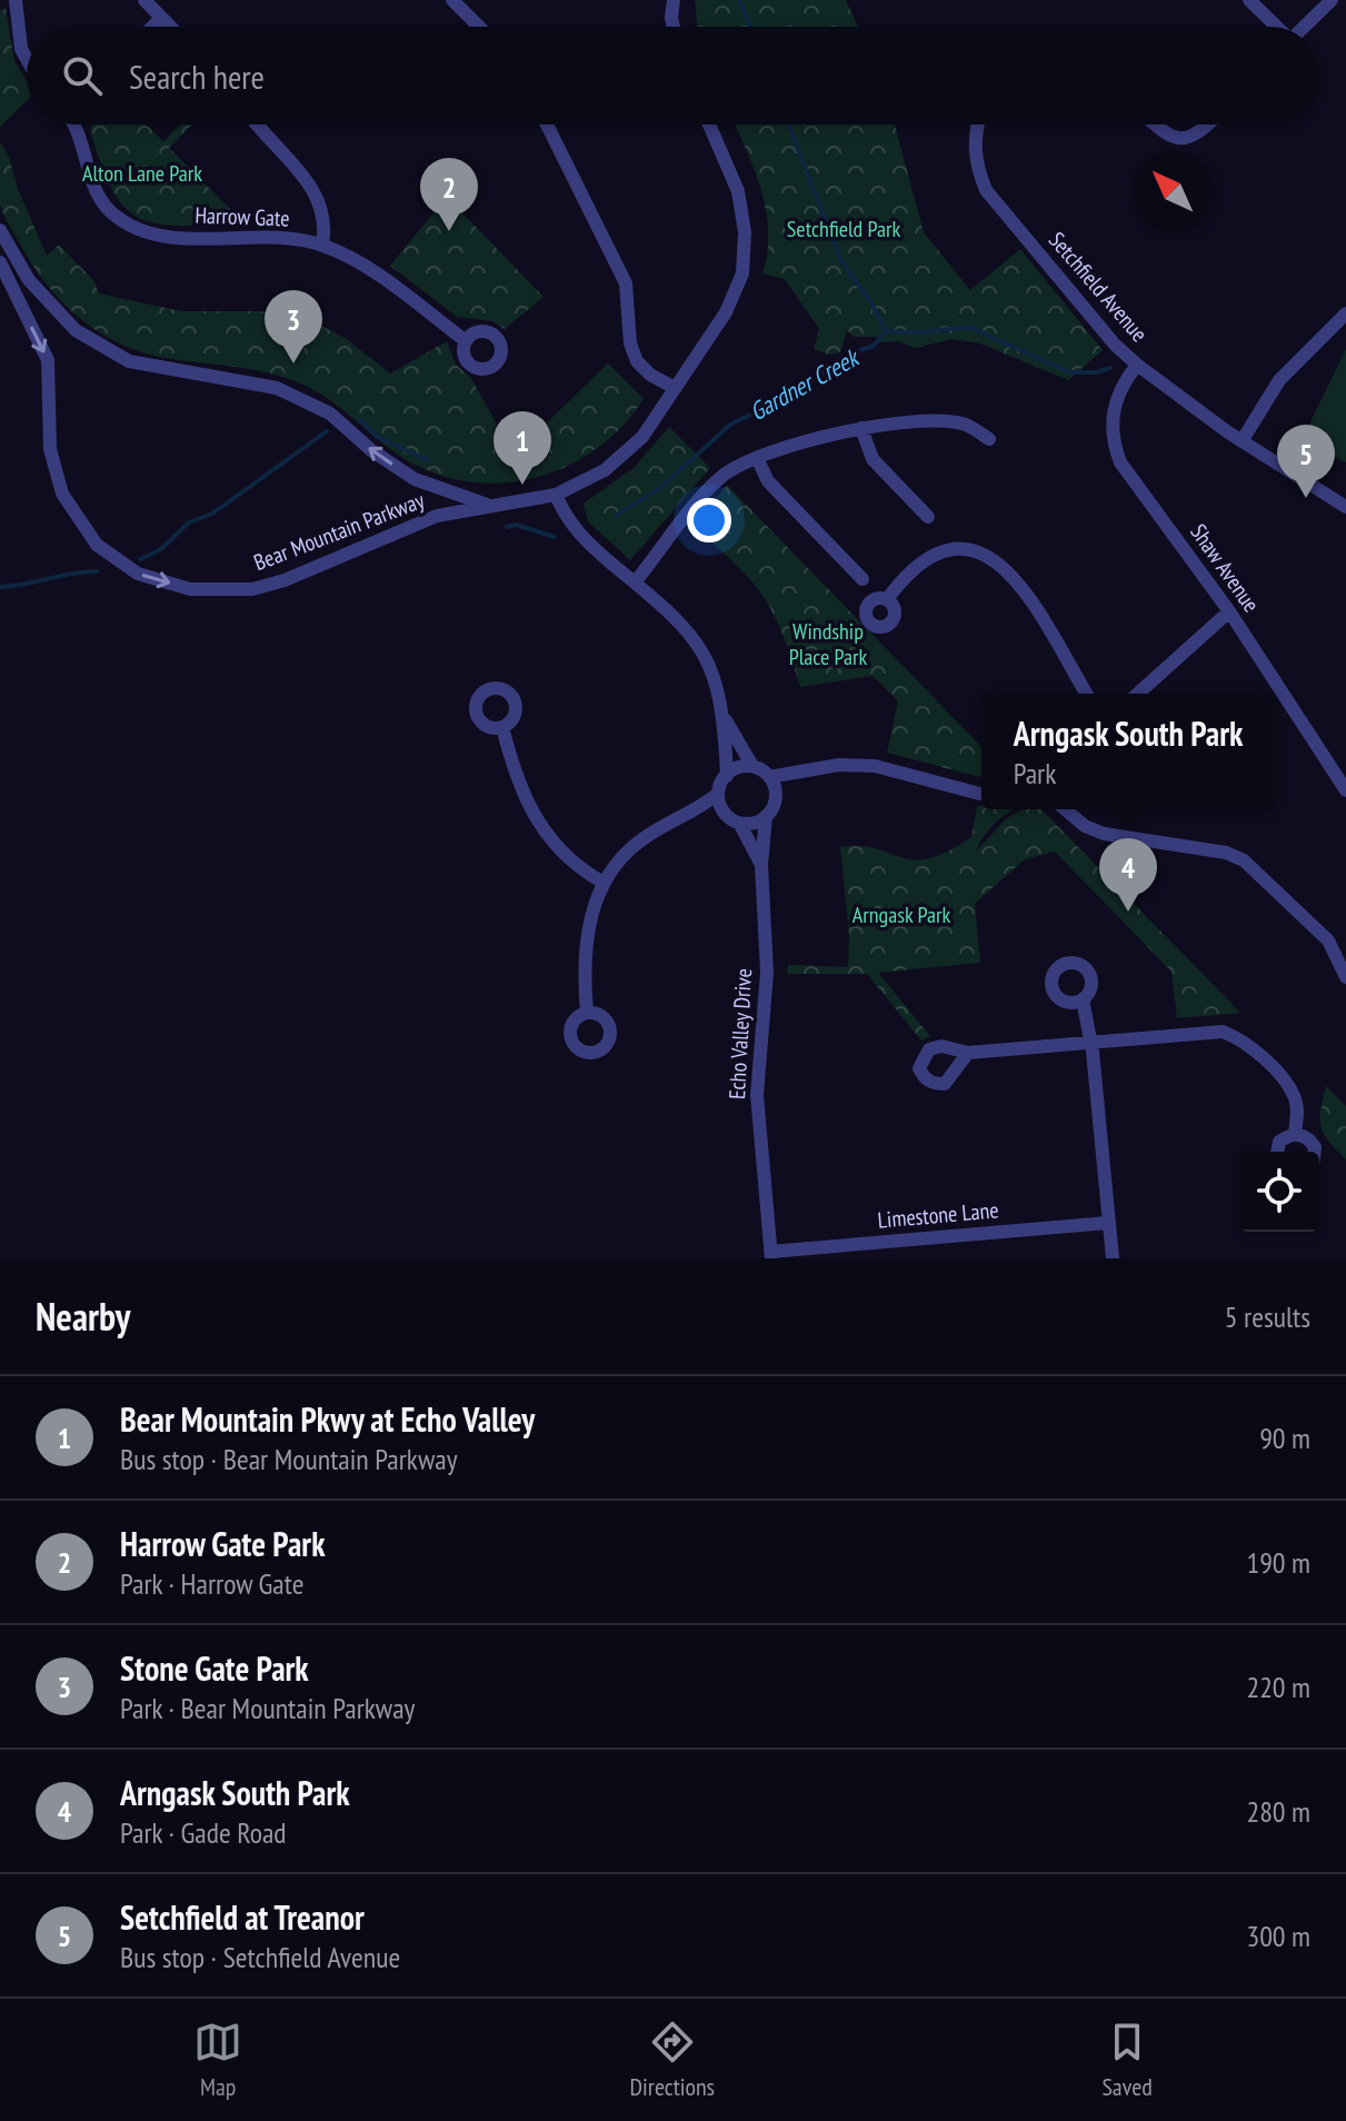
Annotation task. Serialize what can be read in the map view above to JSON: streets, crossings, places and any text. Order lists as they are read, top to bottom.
{
  "streets": {
    "street": [
      "Harrow Gate",
      "Setchfield Avenue",
      "Bear Mountain Parkway",
      "Shaw Avenue",
      "Echo Valley Drive",
      "Limestone Lane"
    ]
  },
  "crossings": [
    ["Setchfield Avenue", "Shaw Avenue"],
    ["Echo Valley Drive", "Limestone Lane"]
  ],
  "water": ["Gardner Creek"],
  "parks": [
    "Alton Lane Park",
    "Setchfield Park",
    "Windship Place Park",
    "Arngask Park"
  ],
  "north": "top left",
  "page": {
    "search": "Search here",
    "pins": [
      "2",
      "3",
      "1",
      "5",
      "4"
    ],
    "popup": ["Arngask South Park", "Park"],
    "heading": ["Nearby", "5 results"],
    "list": [
      {
        "mark": "1",
        "name": "Bear Mountain Pkwy at Echo Valley",
        "note": "Bus stop · Bear Mountain Parkway",
        "value": "90 m"
      },
      {
        "mark": "2",
        "name": "Harrow Gate Park",
        "note": "Park · Harrow Gate",
        "value": "190 m"
      },
      {
        "mark": "3",
        "name": "Stone Gate Park",
        "note": "Park · Bear Mountain Parkway",
        "value": "220 m"
      },
      {
        "mark": "4",
        "name": "Arngask South Park",
        "note": "Park · Gade Road",
        "value": "280 m"
      },
      {
        "mark": "5",
        "name": "Setchfield at Treanor",
        "note": "Bus stop · Setchfield Avenue",
        "value": "300 m"
      }
    ],
    "nav": ["Map", "Directions", "Saved"]
  }
}
